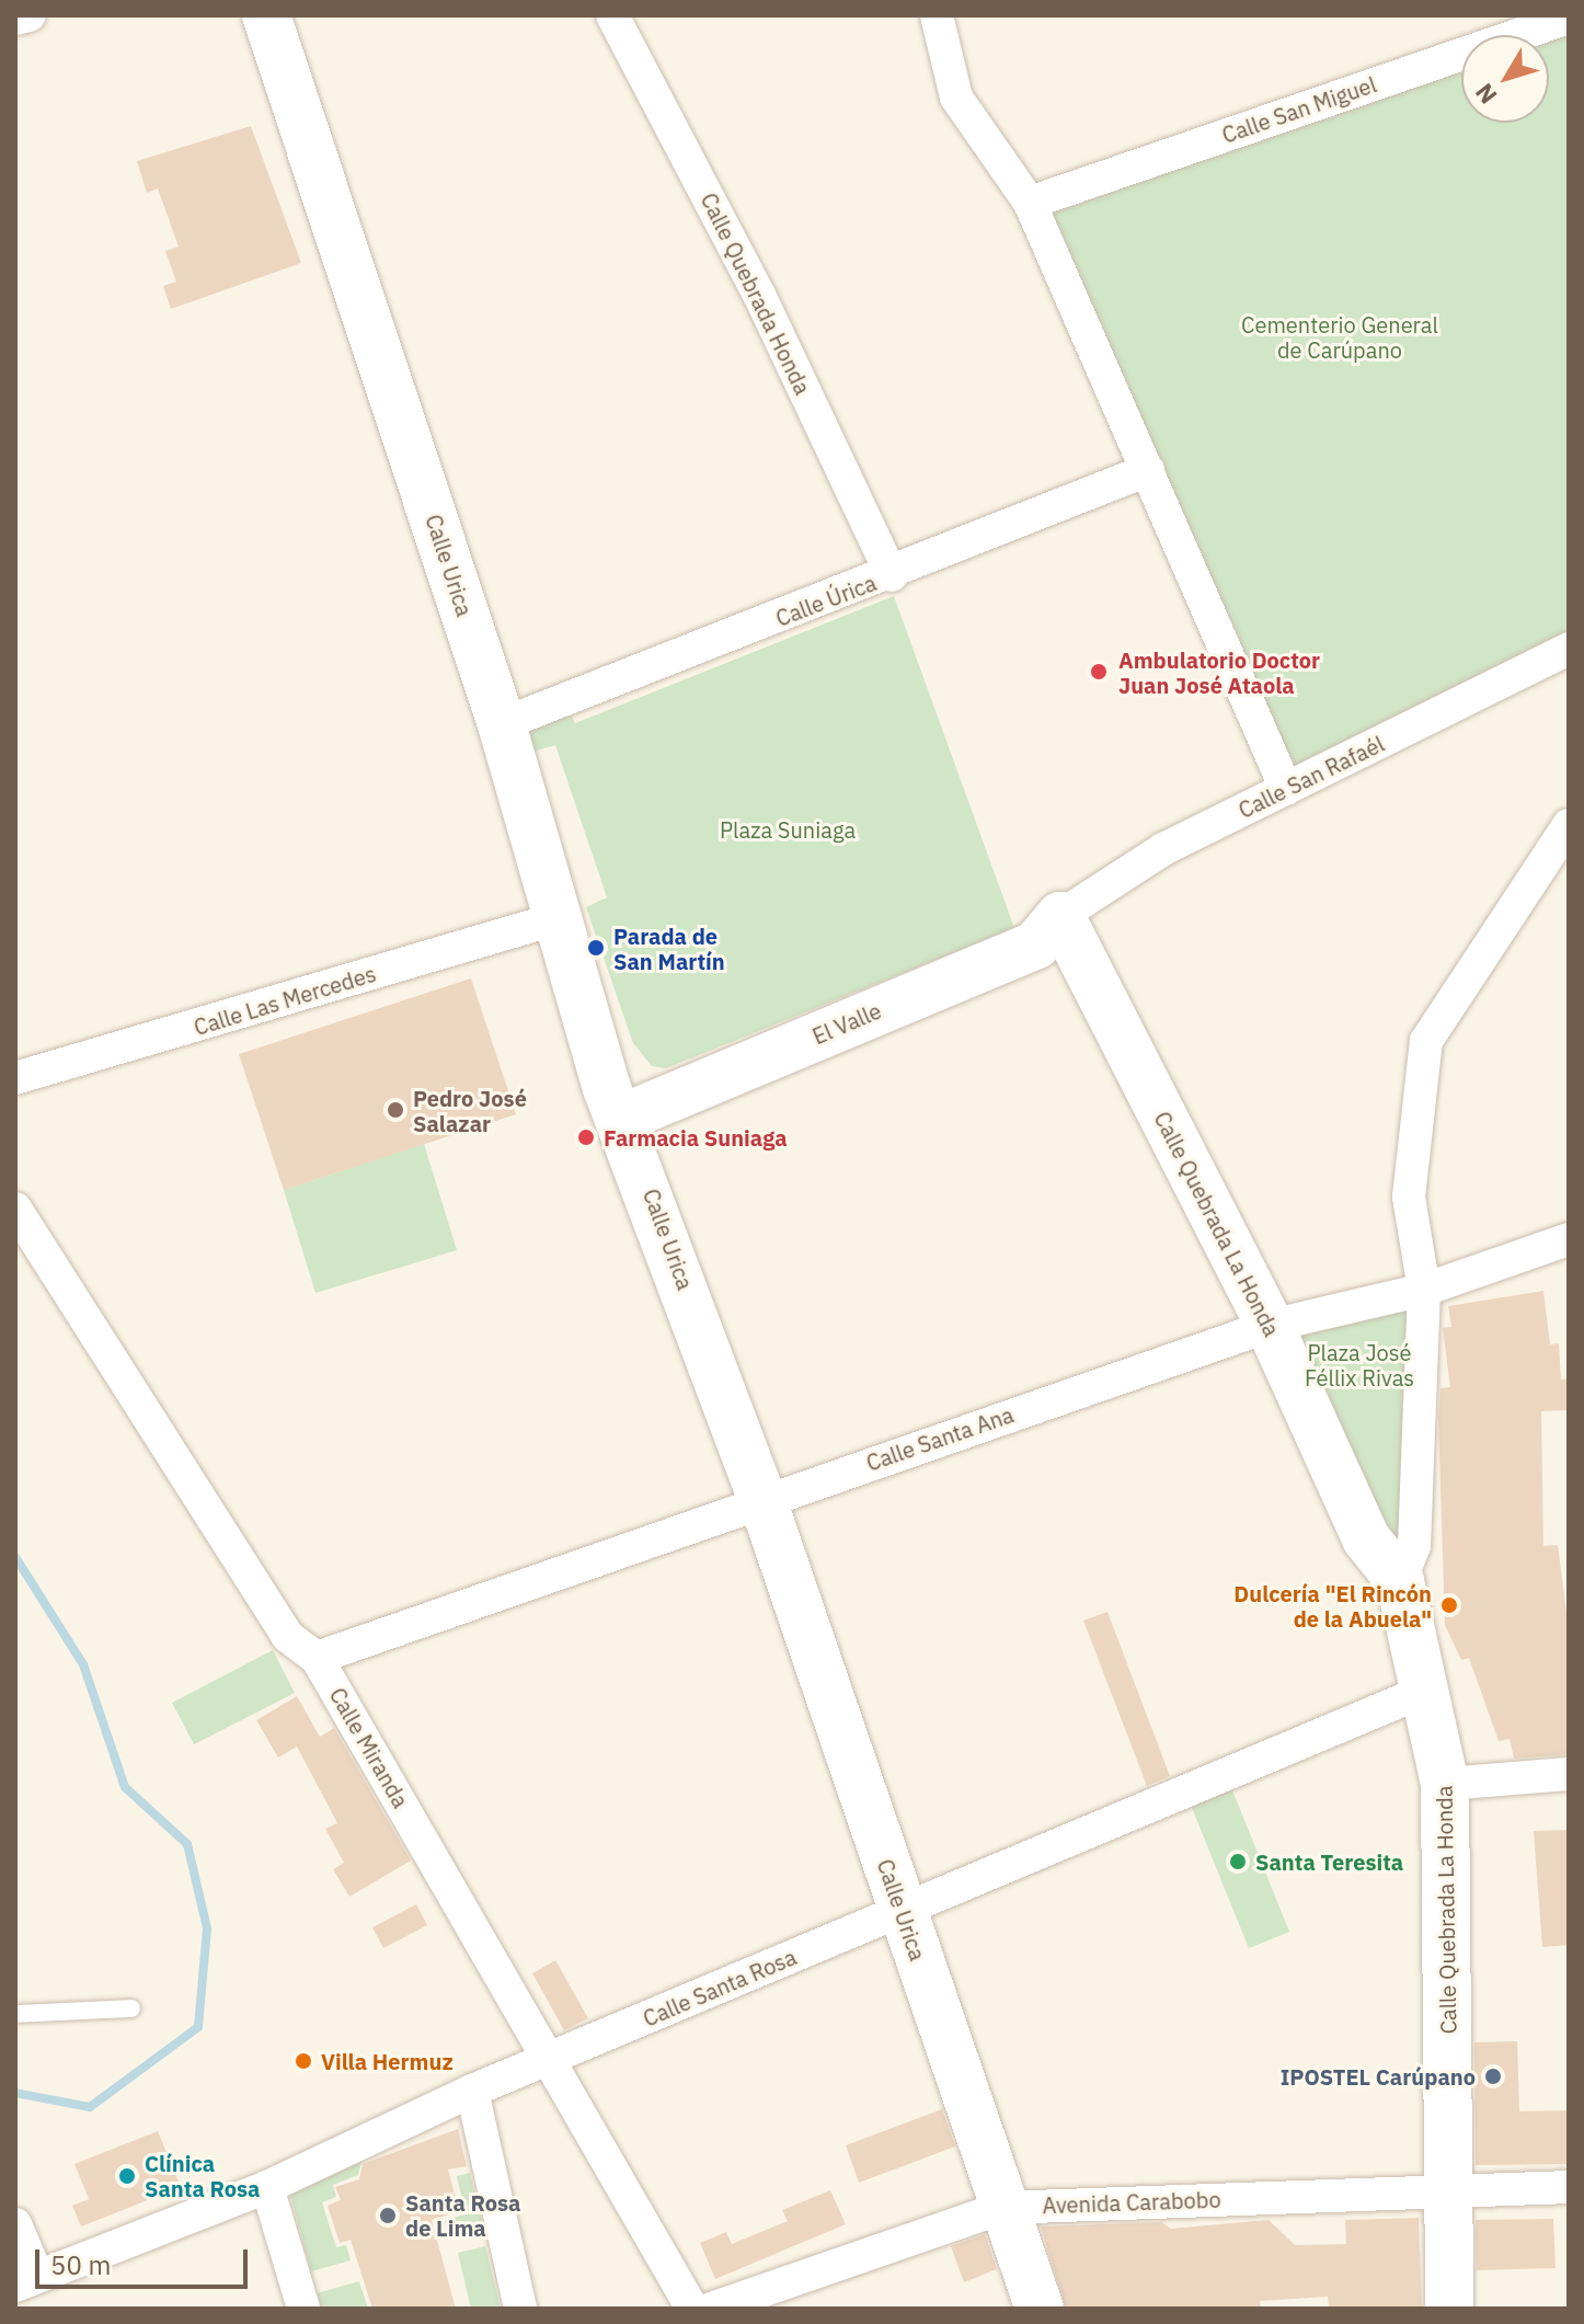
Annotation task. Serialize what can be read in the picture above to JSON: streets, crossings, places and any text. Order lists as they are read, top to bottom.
{
  "streets": {
    "main road": ["Calle Urica", "El Valle", "Calle Quebrada La Honda"],
    "street": [
      "Calle San Miguel",
      "Calle Quebrada Honda",
      "Calle Úrica",
      "Calle San Rafaél",
      "Calle Las Mercedes",
      "Calle Santa Ana",
      "Calle Miranda",
      "Calle Santa Rosa",
      "Avenida Carabobo"
    ]
  },
  "crossings": [
    ["Calle Quebrada Honda", "Calle Úrica"],
    ["Calle Urica", "Calle Úrica"],
    ["Calle Urica", "Calle Las Mercedes"],
    ["Calle Urica", "El Valle"],
    ["Calle Urica", "Calle Santa Ana"],
    ["Calle Urica", "Calle Santa Rosa"],
    ["Calle Urica", "Avenida Carabobo"],
    ["Calle San Rafaél", "El Valle"],
    ["Calle San Rafaél", "Calle Quebrada La Honda"],
    ["El Valle", "Calle Quebrada La Honda"],
    ["Calle Quebrada La Honda", "Calle Santa Ana"],
    ["Calle Quebrada La Honda", "Calle Santa Rosa"],
    ["Calle Quebrada La Honda", "Avenida Carabobo"],
    ["Calle Santa Ana", "Calle Miranda"],
    ["Calle Miranda", "Calle Santa Rosa"]
  ],
  "parks": ["Cementerio General de Carúpano", "Plaza Suniaga", "Plaza José Féllix Rivas"],
  "places": [
    "Ambulatorio Doctor Juan José Ataola",
    "Parada de San Martín",
    "Pedro José Salazar",
    "Farmacia Suniaga",
    "Dulcería \"El Rincón de la Abuela\"",
    "Santa Teresita",
    "Villa Hermuz",
    "IPOSTEL Carúpano",
    "Clínica Santa Rosa",
    "Santa Rosa de Lima"
  ],
  "scale_bar": "50 m",
  "north": "bottom left"
}
